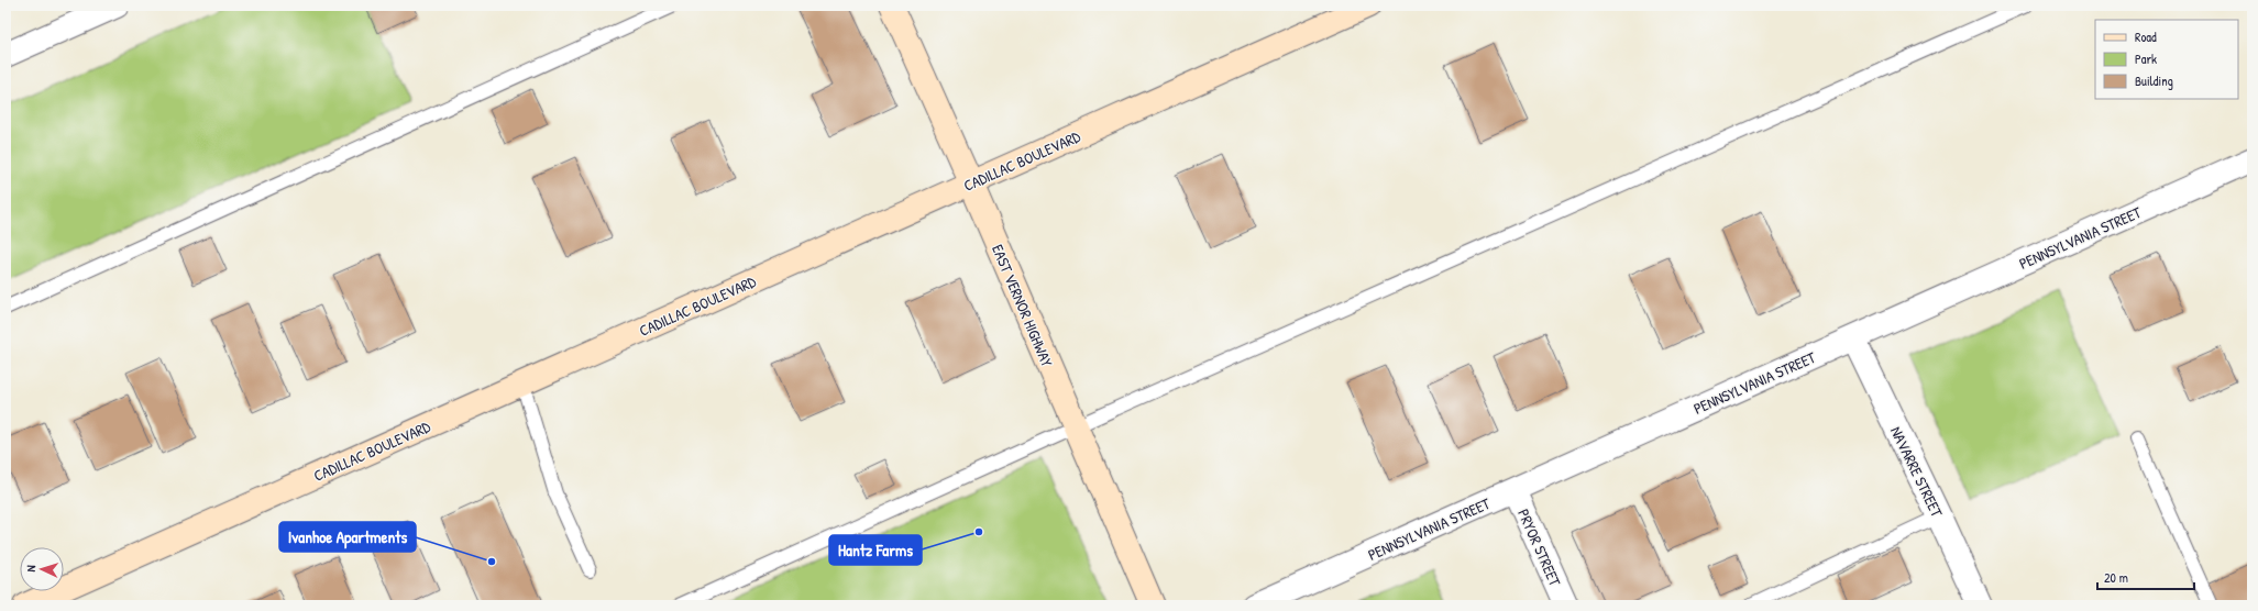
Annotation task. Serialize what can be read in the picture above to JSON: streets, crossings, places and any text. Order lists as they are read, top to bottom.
{
  "streets": {
    "street": [
      "CADILLAC BOULEVARD",
      "PENNSYLVANIA STREET",
      "EAST VERNOR HIGHWAY",
      "NAVARRE STREET",
      "PRYOR STREET"
    ]
  },
  "crossings": [
    ["CADILLAC BOULEVARD", "EAST VERNOR HIGHWAY"],
    ["PENNSYLVANIA STREET", "NAVARRE STREET"],
    ["PENNSYLVANIA STREET", "PRYOR STREET"]
  ],
  "places": ["Hantz Farms", "Ivanhoe Apartments"],
  "legend": ["Road", "Park", "Building"],
  "scale_bar": "20 m",
  "north": "left"
}
